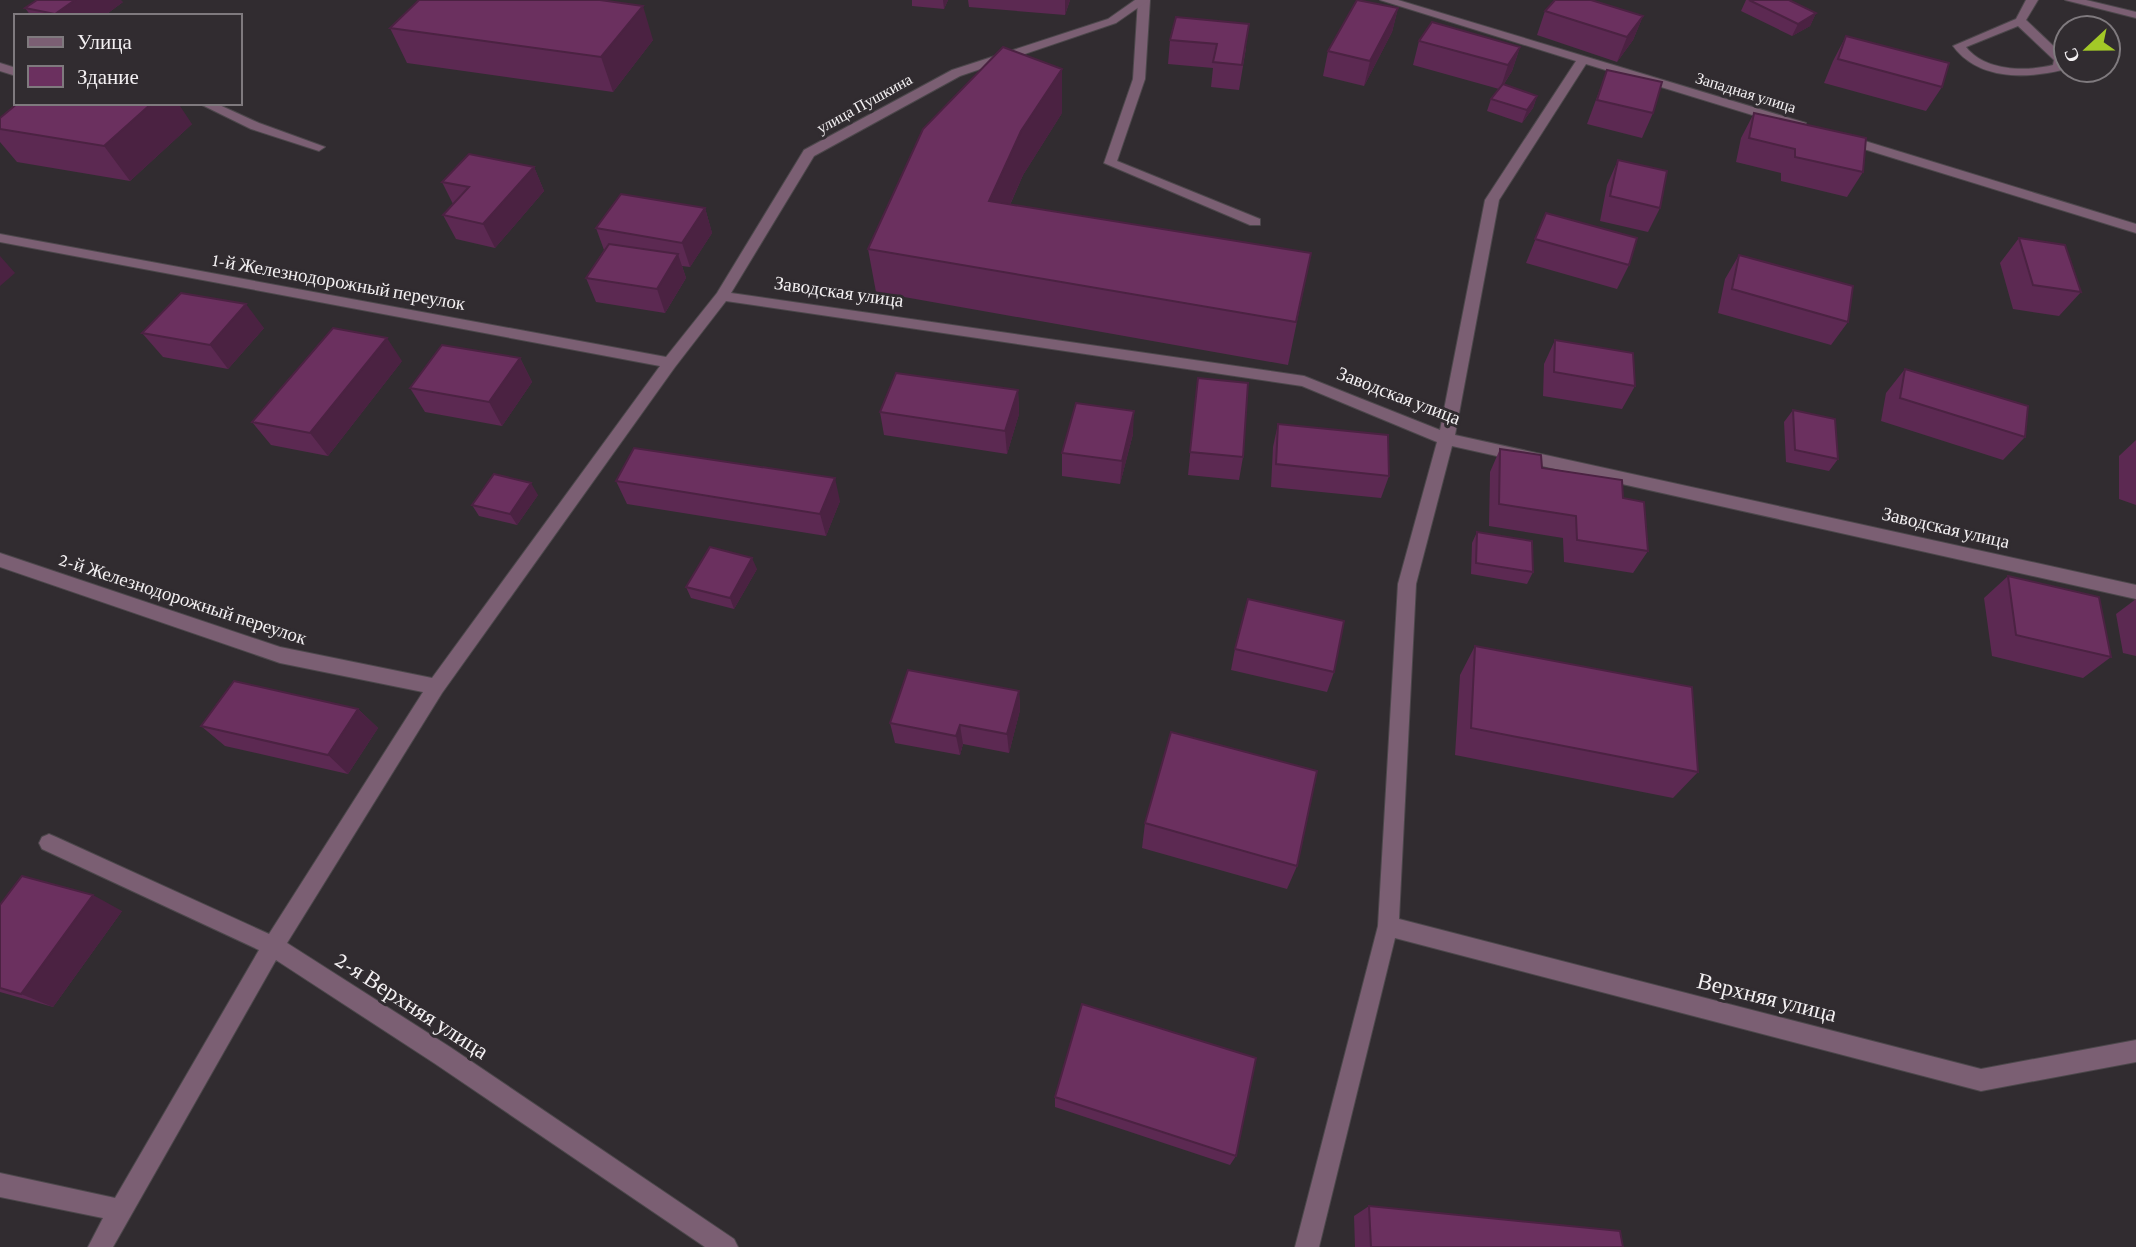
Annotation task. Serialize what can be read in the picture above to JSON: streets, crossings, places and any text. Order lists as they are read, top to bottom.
{
  "streets": {
    "street": [
      "Западная улица",
      "улица Пушкина",
      "1-й Железнодорожный переулок",
      "Заводская улица",
      "2-й Железнодорожный переулок",
      "Верхняя улица",
      "2-я Верхняя улица"
    ]
  },
  "crossings": [
    ["улица Пушкина", "1-й Железнодорожный переулок"],
    ["улица Пушкина", "Заводская улица"],
    ["улица Пушкина", "2-й Железнодорожный переулок"],
    ["улица Пушкина", "2-я Верхняя улица"]
  ],
  "legend": ["Улица", "Здание"],
  "north": "left"
}
